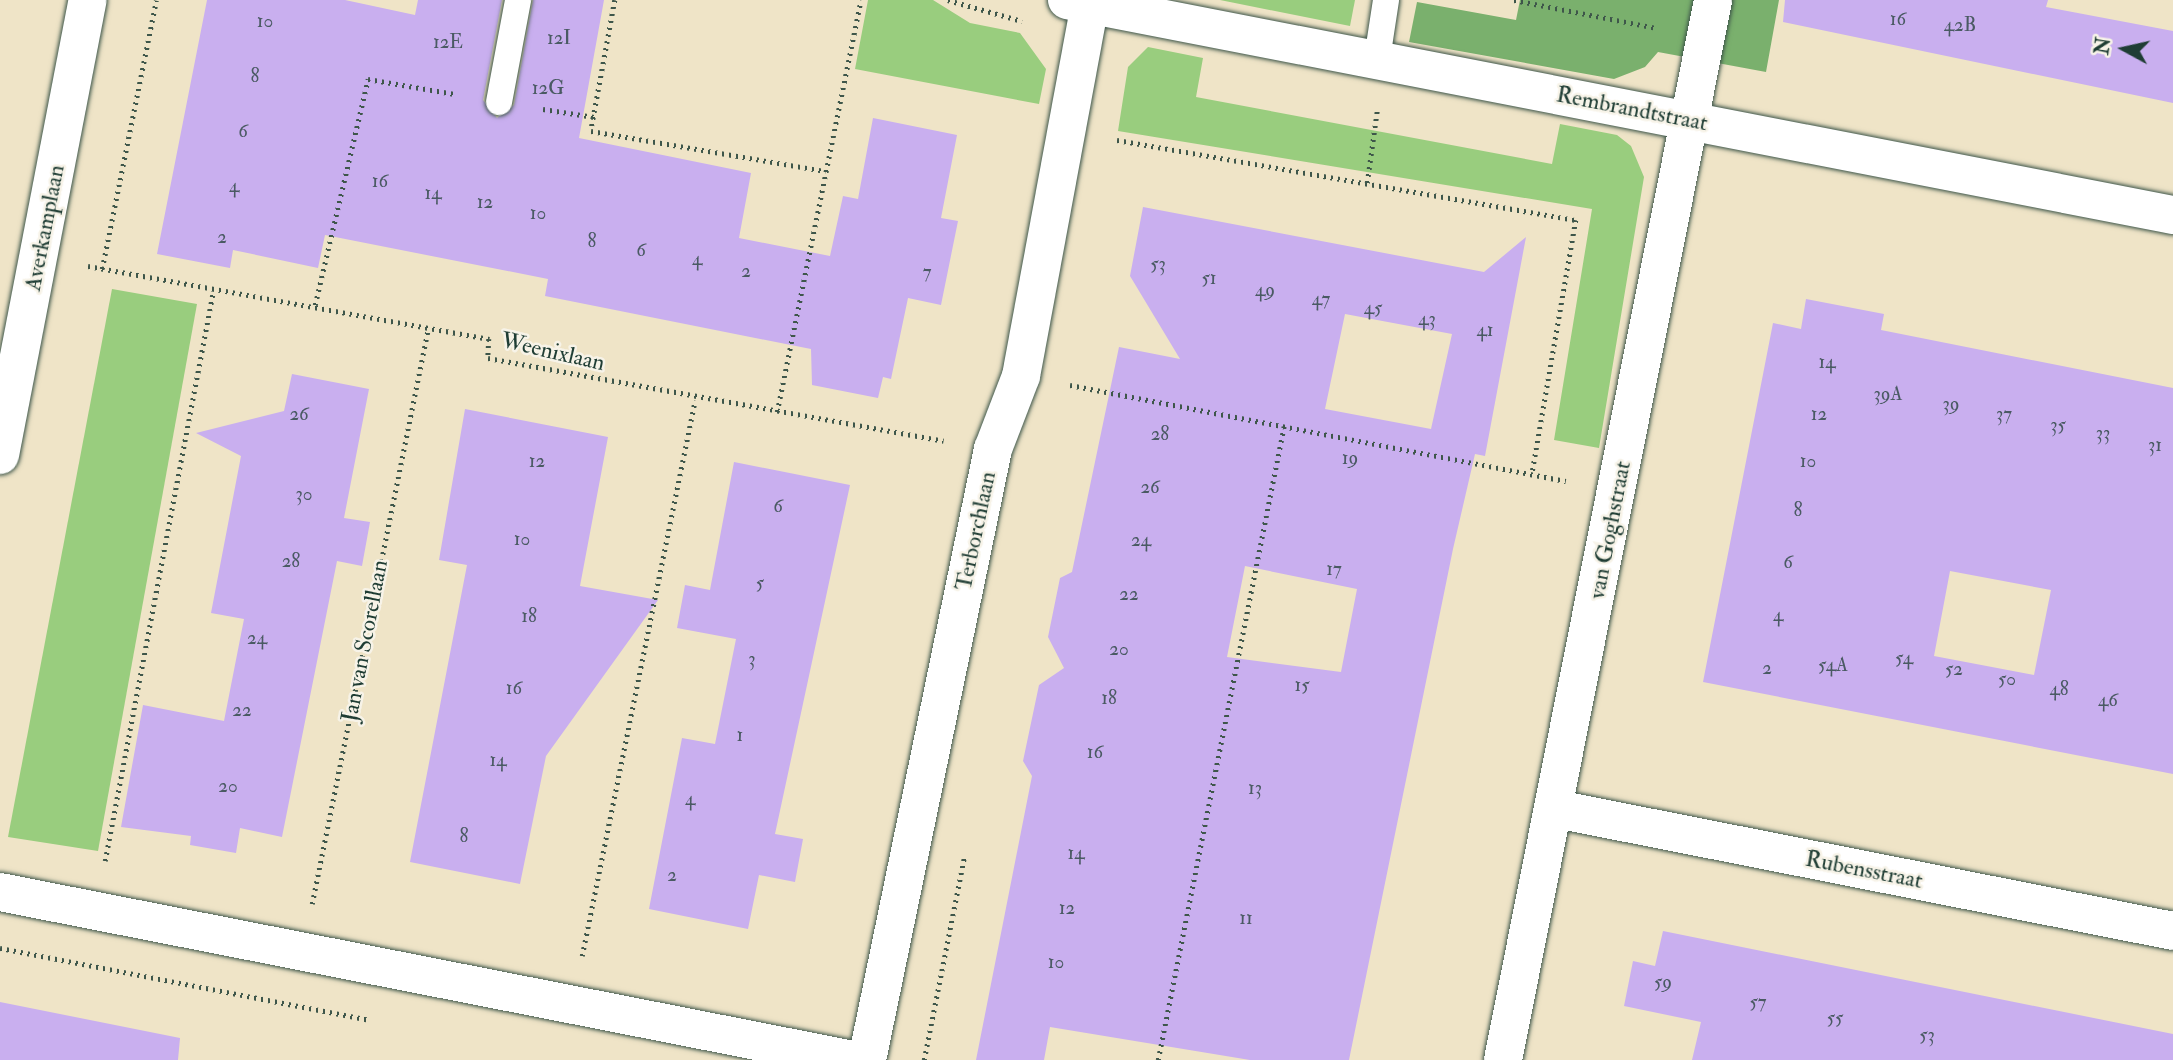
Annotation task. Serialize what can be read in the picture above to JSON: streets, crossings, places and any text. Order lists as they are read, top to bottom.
{
  "streets": {
    "street": [
      "Rembrandtstraat",
      "Averkamplaan",
      "van Goghstraat",
      "Terborchlaan",
      "Rubensstraat"
    ],
    "path": ["Weenixlaan", "Jan van Scorellaan"]
  },
  "crossings": [
    ["Rembrandtstraat", "van Goghstraat"],
    ["Rembrandtstraat", "Terborchlaan"],
    ["Averkamplaan", "Weenixlaan"],
    ["Weenixlaan", "Terborchlaan"],
    ["Weenixlaan", "Jan van Scorellaan"],
    ["van Goghstraat", "Rubensstraat"]
  ],
  "house_numbers": [
    "16",
    "10",
    "42B",
    "12I",
    "12E",
    "8",
    "12G",
    "6",
    "16",
    "4",
    "14",
    "12",
    "10",
    "2",
    "8",
    "6",
    "4",
    "53",
    "2",
    "7",
    "51",
    "49",
    "47",
    "45",
    "43",
    "41",
    "14",
    "39A",
    "39",
    "26",
    "12",
    "37",
    "35",
    "33",
    "28",
    "31",
    "19",
    "12",
    "10",
    "26",
    "30",
    "6",
    "8",
    "10",
    "24",
    "28",
    "6",
    "17",
    "5",
    "22",
    "4",
    "18",
    "24",
    "20",
    "54",
    "3",
    "54A",
    "2",
    "52",
    "50",
    "15",
    "16",
    "48",
    "18",
    "46",
    "22",
    "1",
    "16",
    "14",
    "20",
    "13",
    "4",
    "8",
    "14",
    "2",
    "12",
    "11",
    "10",
    "59",
    "57",
    "55",
    "53"
  ],
  "north": "left"
}
